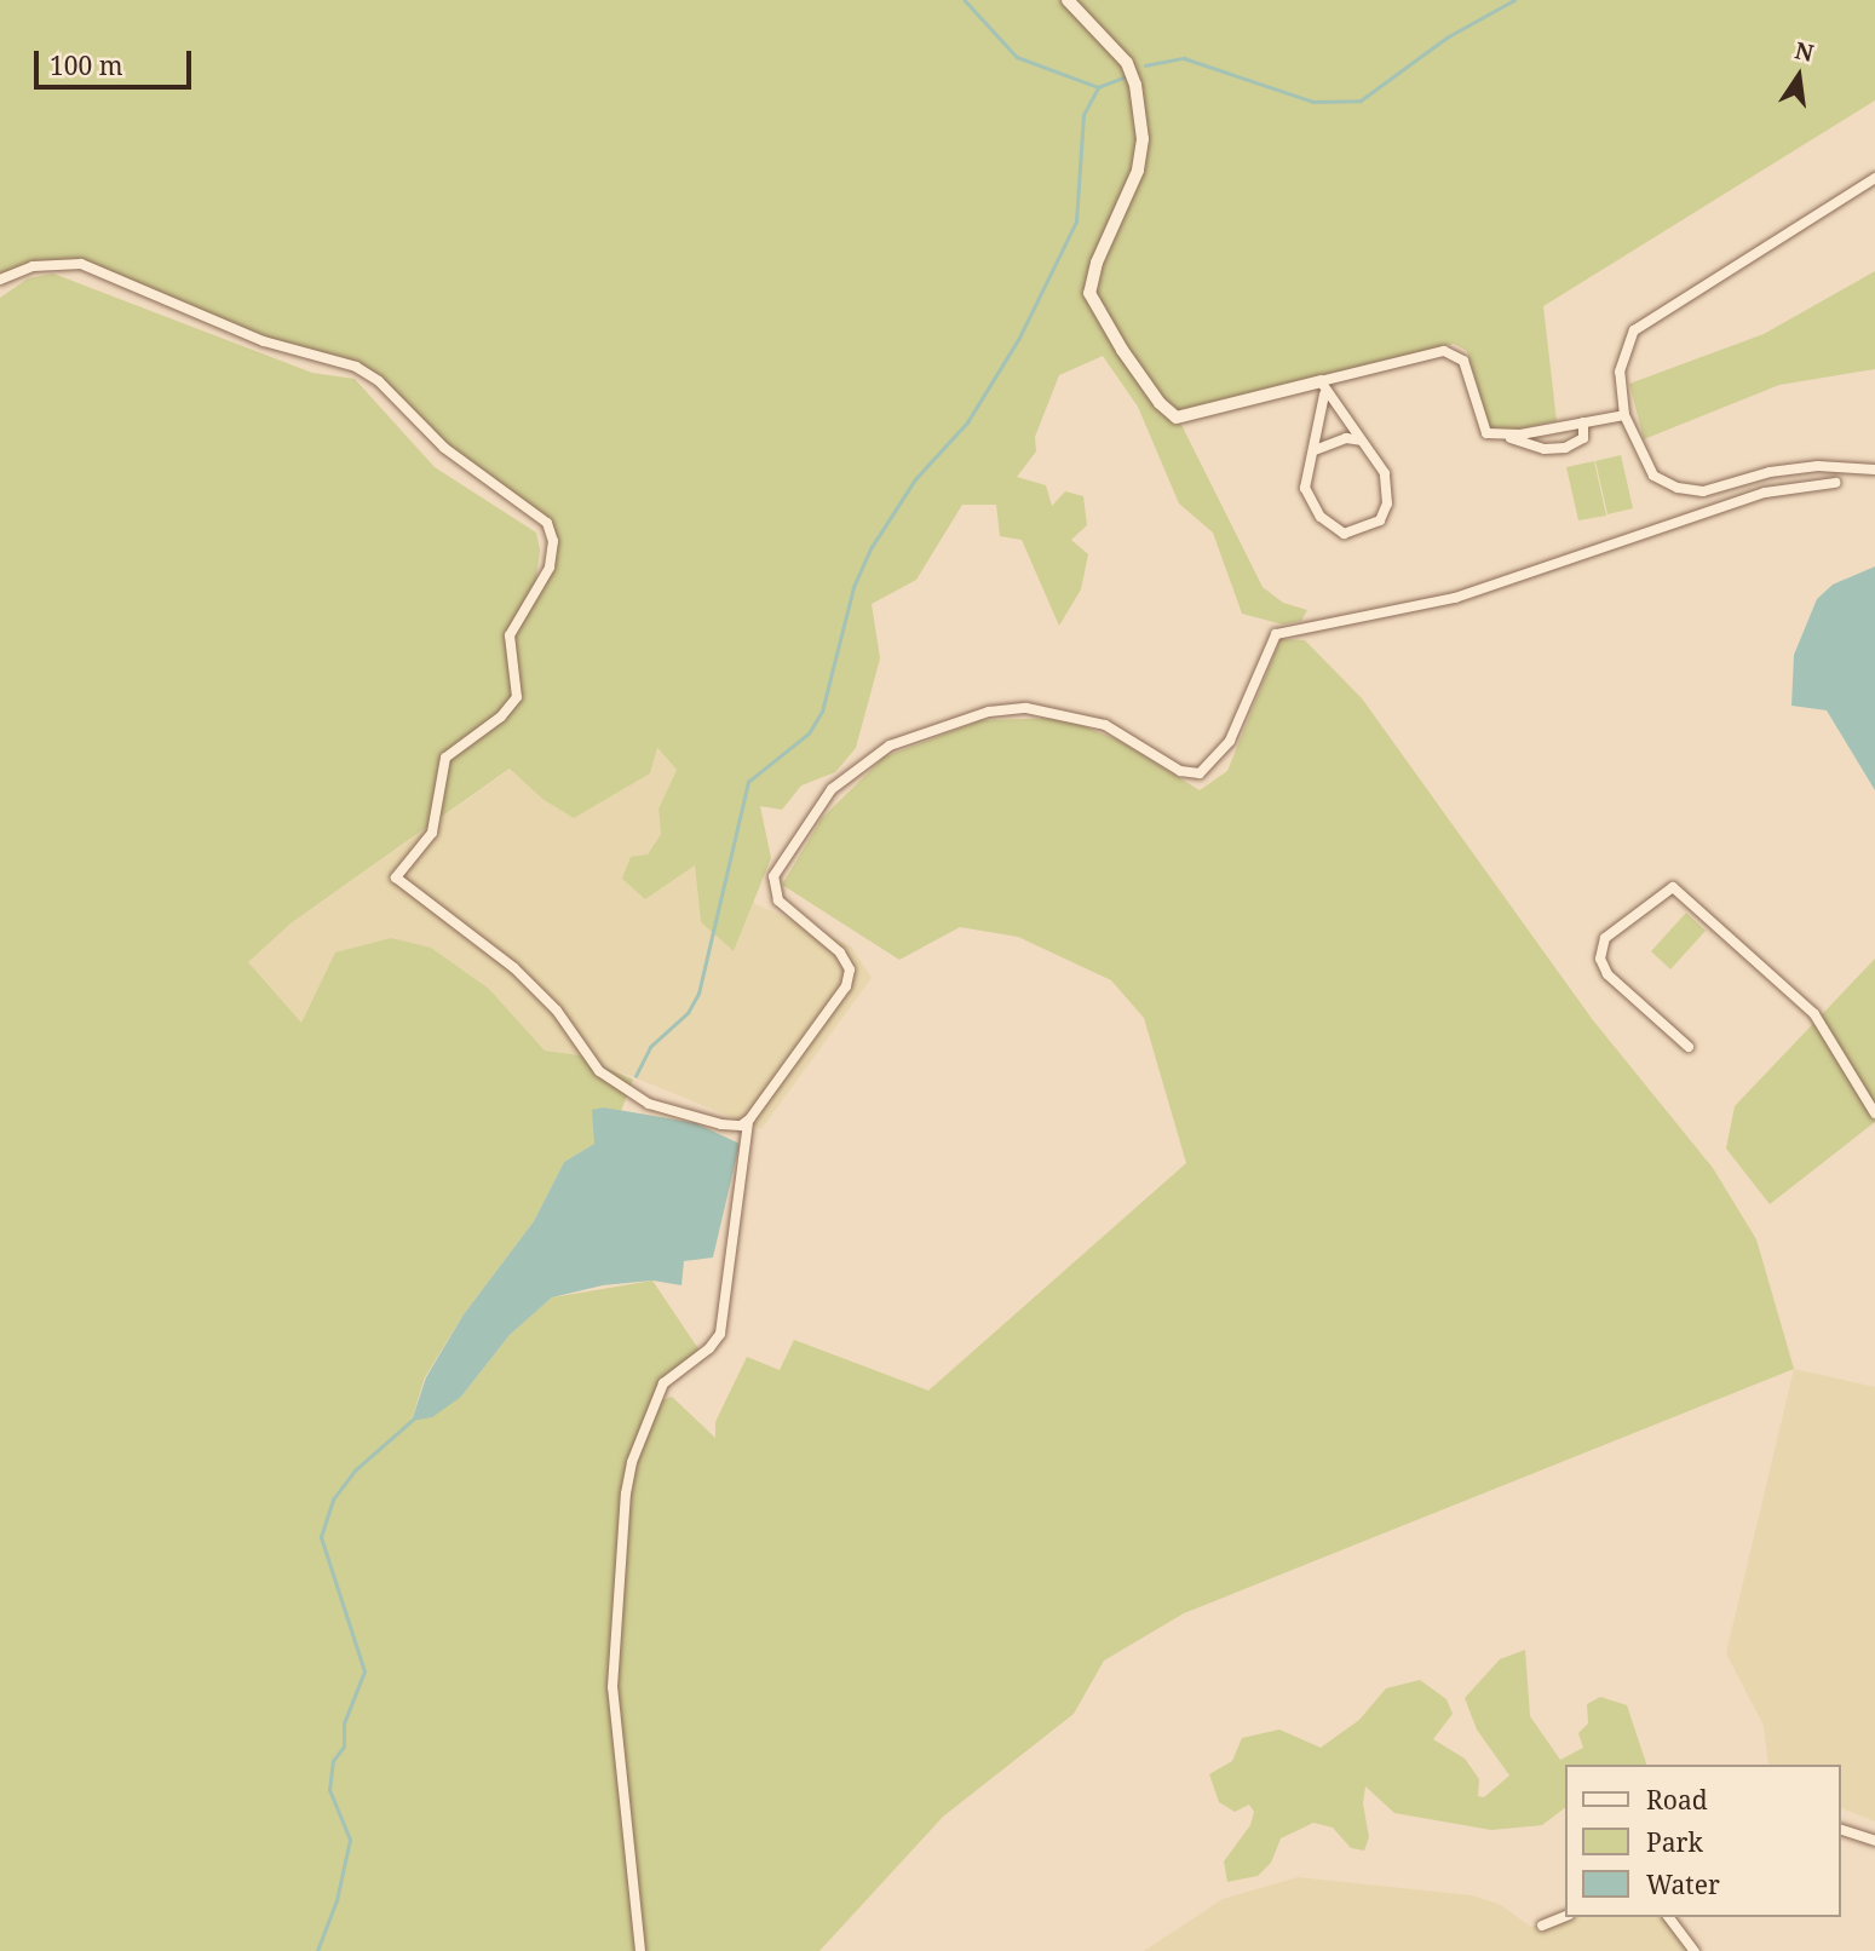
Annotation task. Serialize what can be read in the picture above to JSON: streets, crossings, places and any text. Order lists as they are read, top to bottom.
{
  "legend": ["Road", "Park", "Water"],
  "scale_bar": "100 m",
  "north": "top"
}
